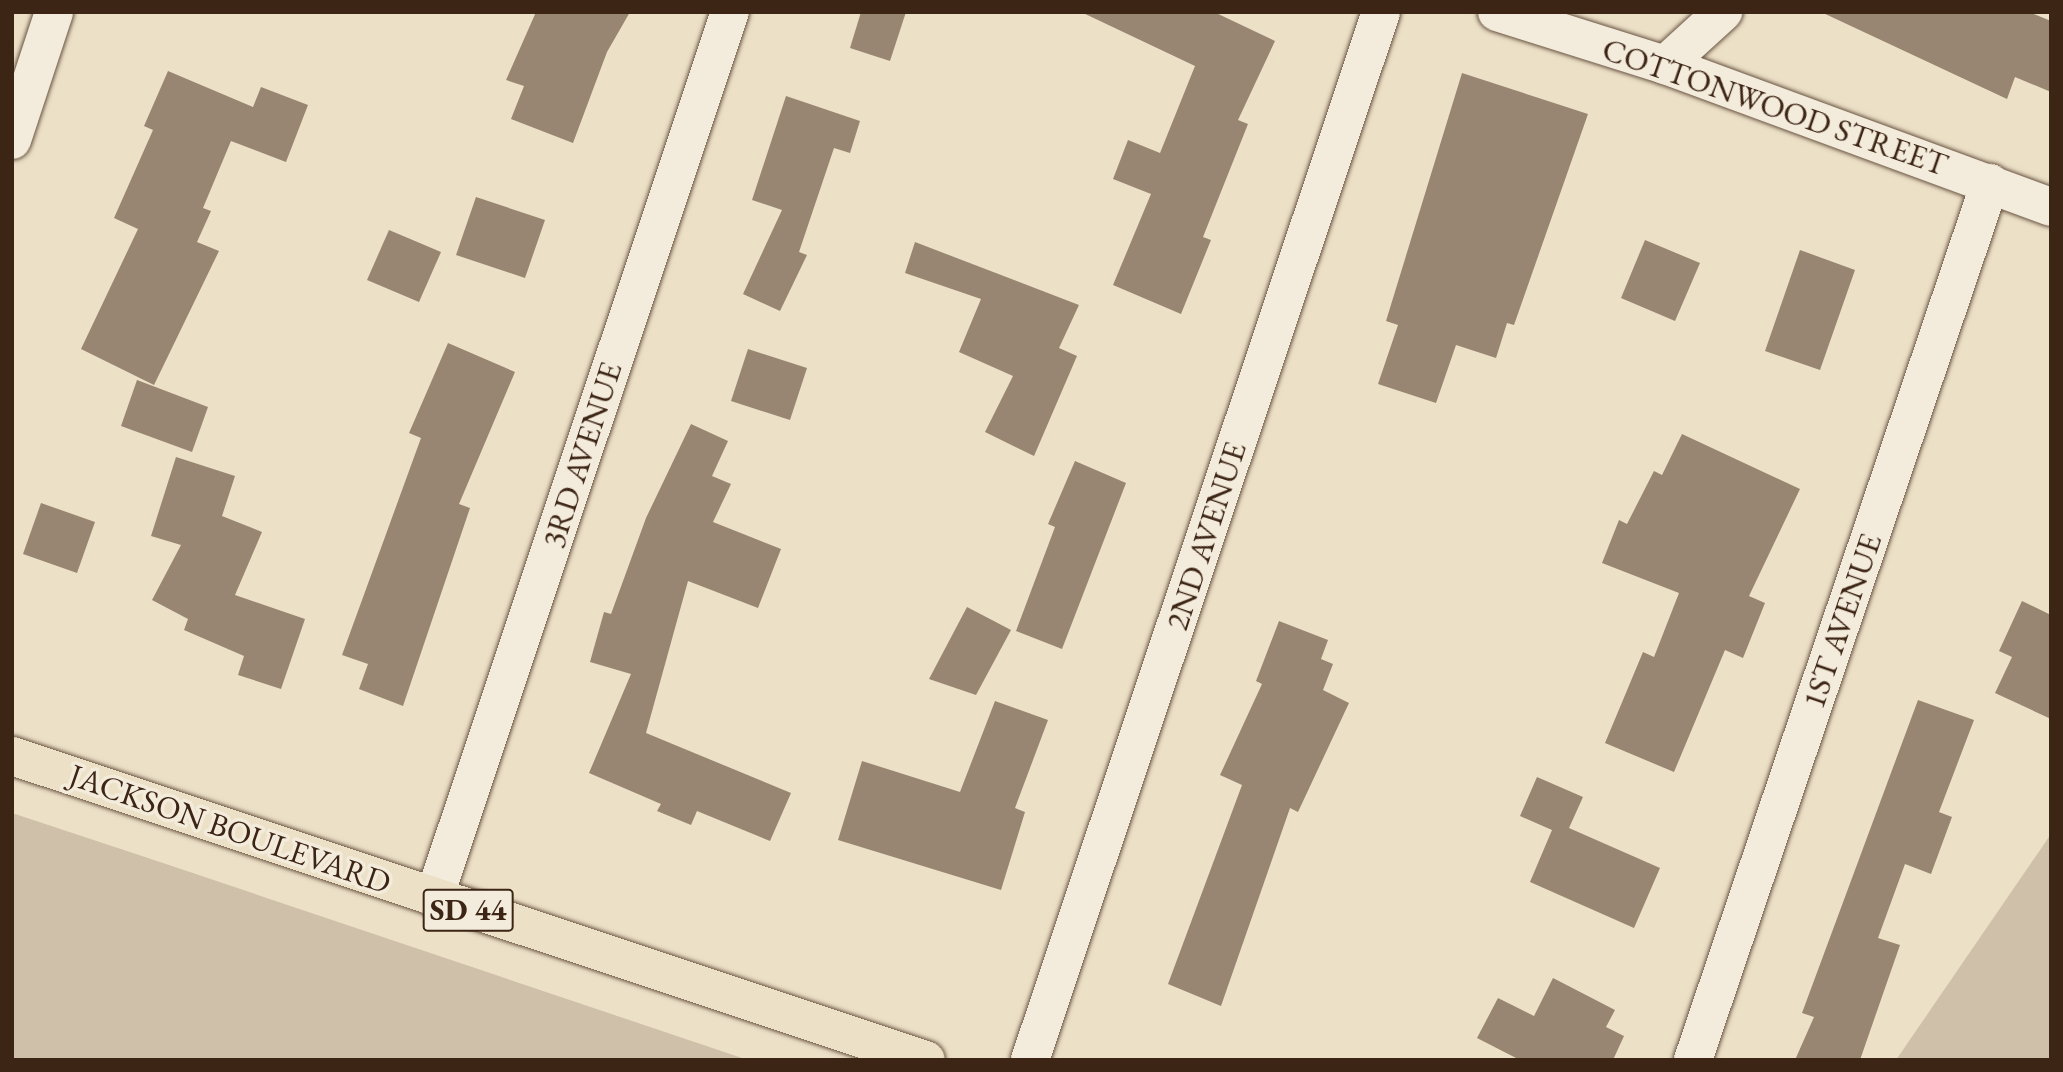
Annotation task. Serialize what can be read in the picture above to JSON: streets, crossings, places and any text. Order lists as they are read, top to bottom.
{
  "streets": {
    "main road": ["JACKSON BOULEVARD", "SD 44"],
    "street": [
      "COTTONWOOD STREET",
      "3RD AVENUE",
      "2ND AVENUE",
      "1ST AVENUE"
    ]
  },
  "crossings": [
    ["COTTONWOOD STREET", "1ST AVENUE"],
    ["3RD AVENUE", "JACKSON BOULEVARD"]
  ]
}
